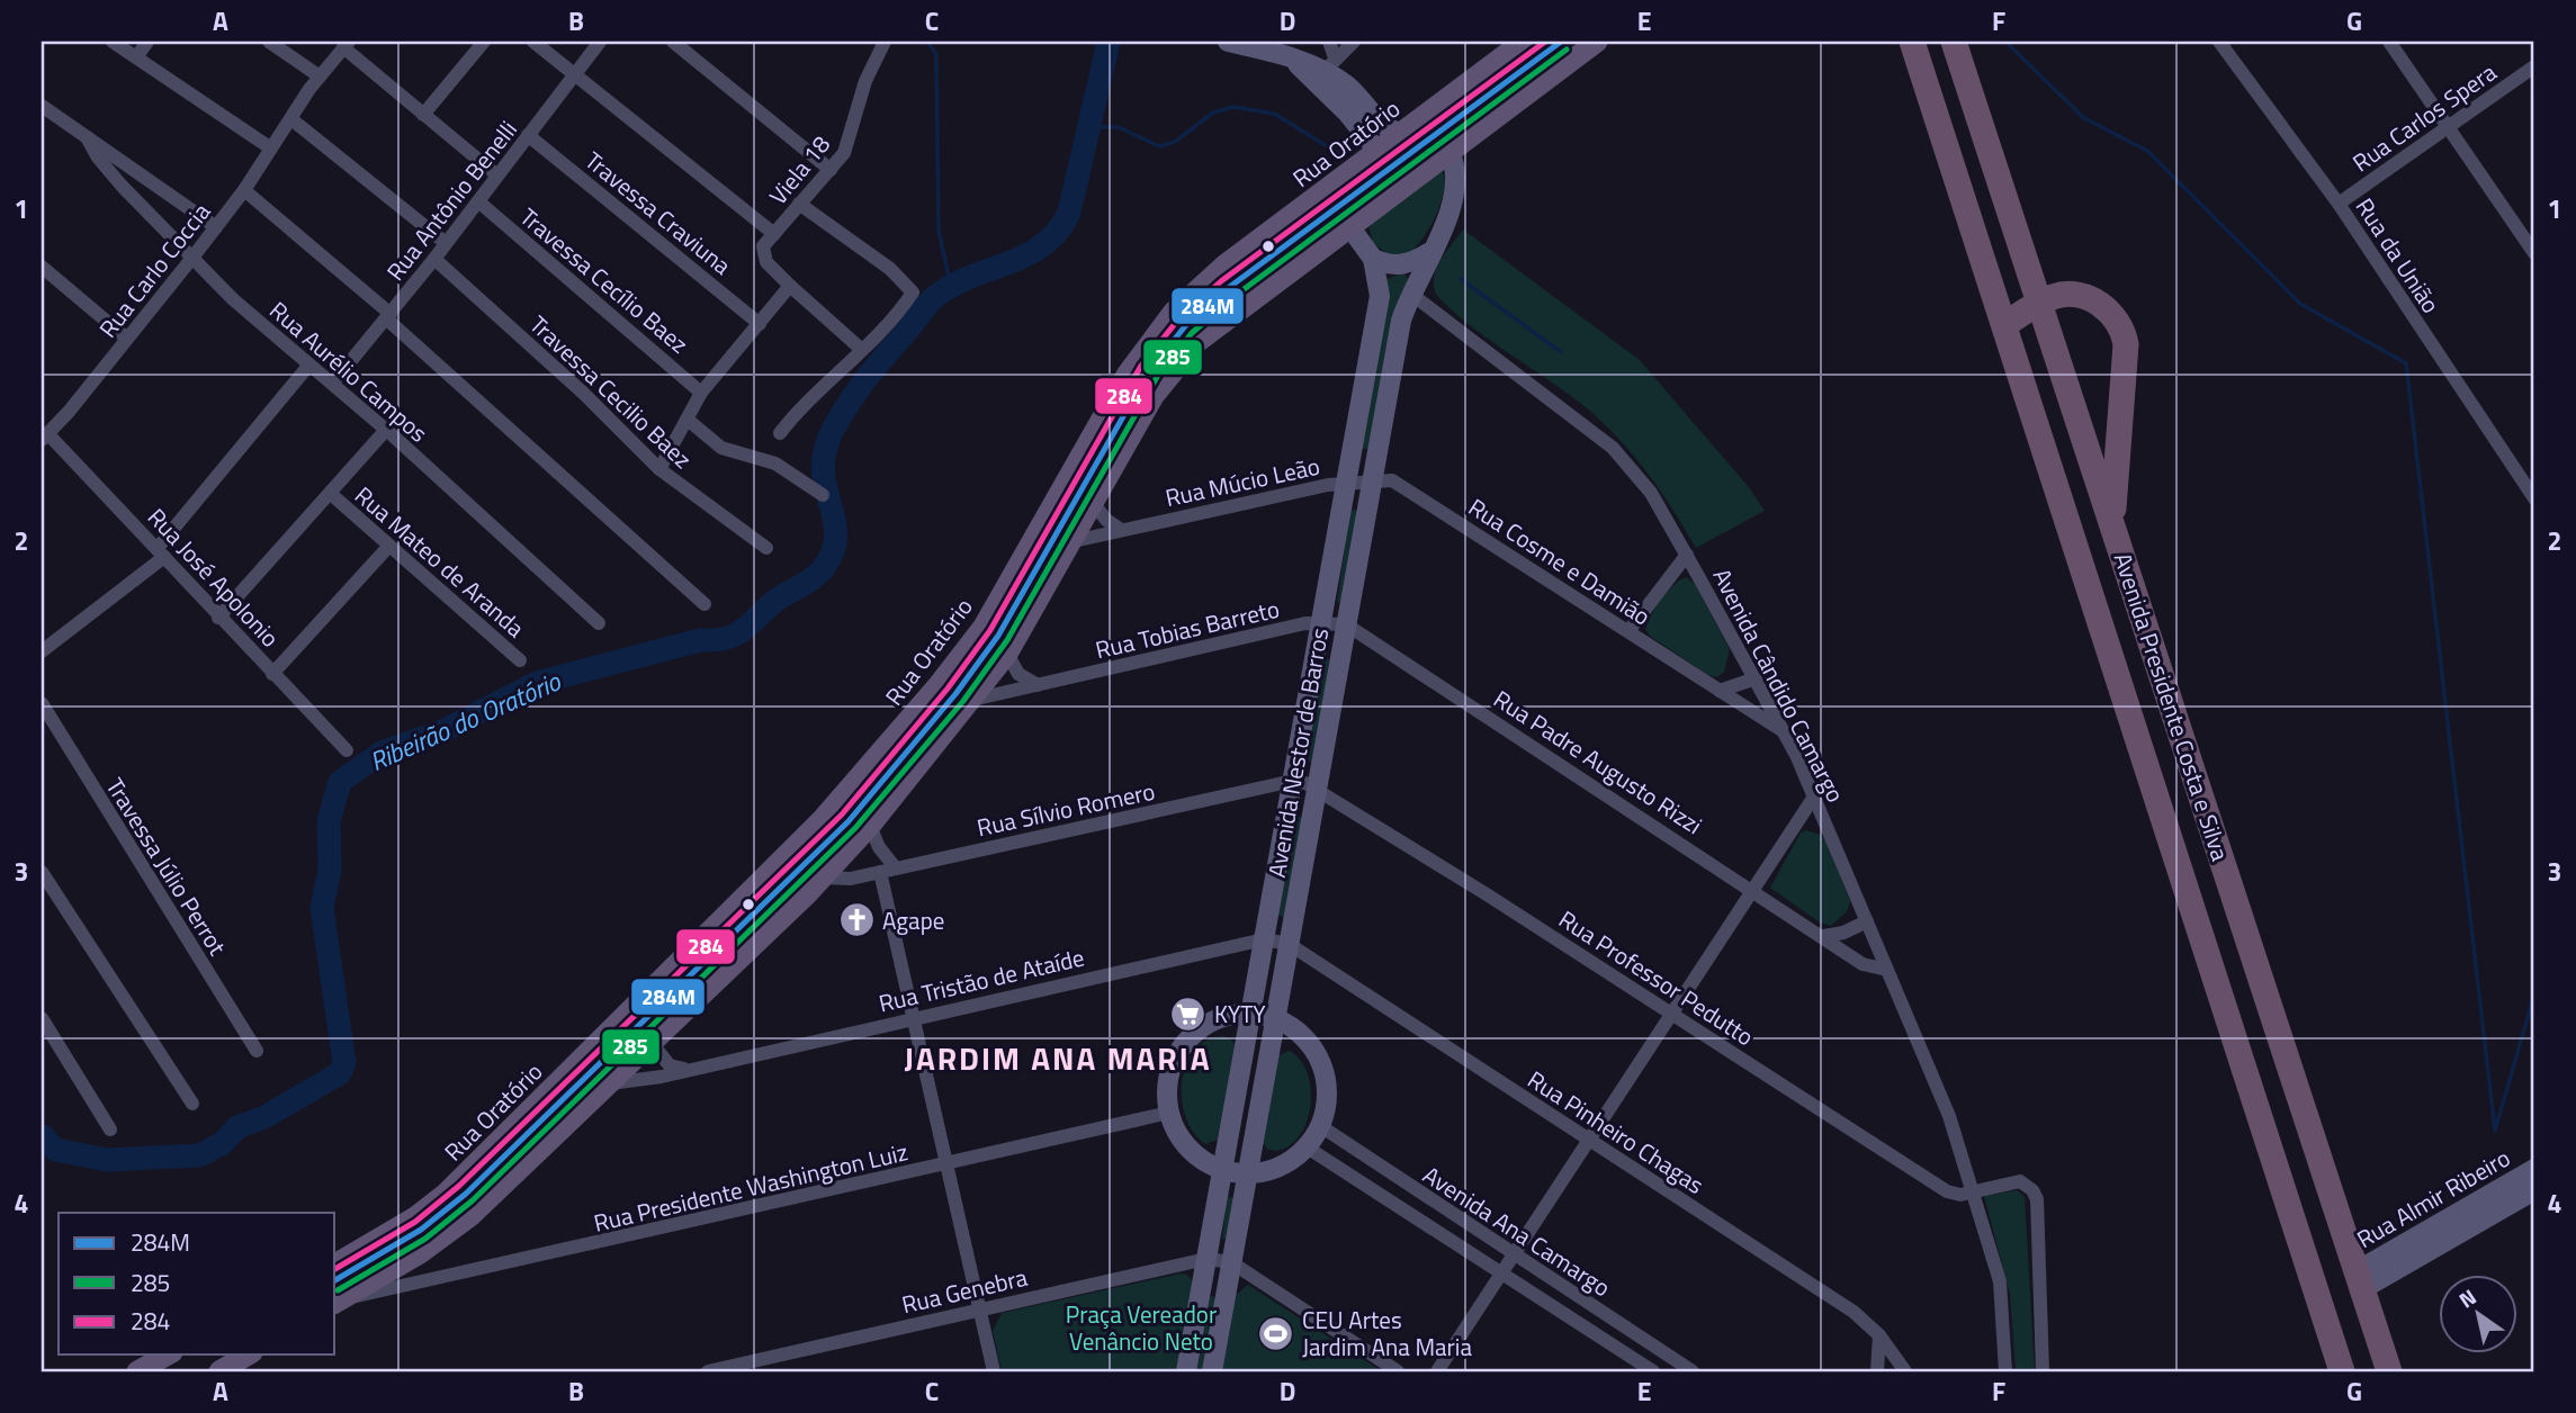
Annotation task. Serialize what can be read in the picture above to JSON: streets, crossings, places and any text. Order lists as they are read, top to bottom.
{
  "streets": {
    "highway": ["Avenida Presidente Costa e Silva"],
    "main road": ["Rua Oratório"],
    "street": [
      "Rua Carlos Spera",
      "Viela 18",
      "Rua Antônio Benelli",
      "Travessa Craviuna",
      "Rua da União",
      "Rua Carlo Coccia",
      "Travessa Cecílio Baez",
      "Rua Aurélio Campos",
      "Travessa Cecilio Baez",
      "Rua Múcio Leão",
      "Rua Mateo de Aranda",
      "Rua Cosme e Damião",
      "Rua José Apolonio",
      "Rua Tobias Barreto",
      "Avenida Cândido Camargo",
      "Avenida Nestor de Barros",
      "Rua Padre Augusto Rizzi",
      "Rua Sílvio Romero",
      "Travessa Júlio Perrot",
      "Rua Professor Pedutto",
      "Rua Tristão de Ataíde",
      "Rua Pinheiro Chagas",
      "Rua Presidente Washington Luiz",
      "Rua Almir Ribeiro",
      "Avenida Ana Camargo",
      "Rua Genebra"
    ]
  },
  "crossings": [
    ["Rua Carlos Spera", "Rua da União"],
    ["Rua Antônio Benelli", "Travessa Craviuna"],
    ["Rua Antônio Benelli", "Travessa Cecílio Baez"],
    ["Rua Antônio Benelli", "Rua Aurélio Campos"],
    ["Rua Antônio Benelli", "Travessa Cecilio Baez"],
    ["Rua Carlo Coccia", "Rua Aurélio Campos"],
    ["Rua Carlo Coccia", "Rua José Apolonio"],
    ["Rua Múcio Leão", "Rua Cosme e Damião"],
    ["Rua Múcio Leão", "Avenida Nestor de Barros"],
    ["Rua Cosme e Damião", "Avenida Cândido Camargo"],
    ["Rua Cosme e Damião", "Avenida Nestor de Barros"],
    ["Rua Tobias Barreto", "Avenida Nestor de Barros"],
    ["Rua Tobias Barreto", "Rua Padre Augusto Rizzi"],
    ["Avenida Cândido Camargo", "Avenida Nestor de Barros"],
    ["Avenida Cândido Camargo", "Rua Padre Augusto Rizzi"],
    ["Avenida Cândido Camargo", "Rua Professor Pedutto"],
    ["Avenida Presidente Costa e Silva", "Rua Almir Ribeiro"],
    ["Avenida Nestor de Barros", "Rua Padre Augusto Rizzi"],
    ["Avenida Nestor de Barros", "Rua Sílvio Romero"],
    ["Avenida Nestor de Barros", "Rua Professor Pedutto"],
    ["Avenida Nestor de Barros", "Rua Tristão de Ataíde"],
    ["Avenida Nestor de Barros", "Rua Pinheiro Chagas"],
    ["Avenida Nestor de Barros", "Rua Genebra"],
    ["Rua Tristão de Ataíde", "Rua Pinheiro Chagas"]
  ],
  "districts": ["JARDIM ANA MARIA"],
  "water": ["Ribeirão do Oratório"],
  "parks": ["Praça Vereador Venâncio Neto"],
  "places": {
    "church": ["Agape"],
    "supermarket": ["KYTY"],
    "sports": ["CEU Artes Jardim Ana Maria"]
  },
  "lines": ["transit line 284M", "transit line 284", "transit line 285"],
  "legend": ["284M", "285", "284"],
  "north": "top left",
  "grid": {
    "columns": [
      "A",
      "B",
      "C",
      "D",
      "E",
      "F",
      "G"
    ],
    "rows": [
      "1",
      "2",
      "3",
      "4"
    ]
  }
}
